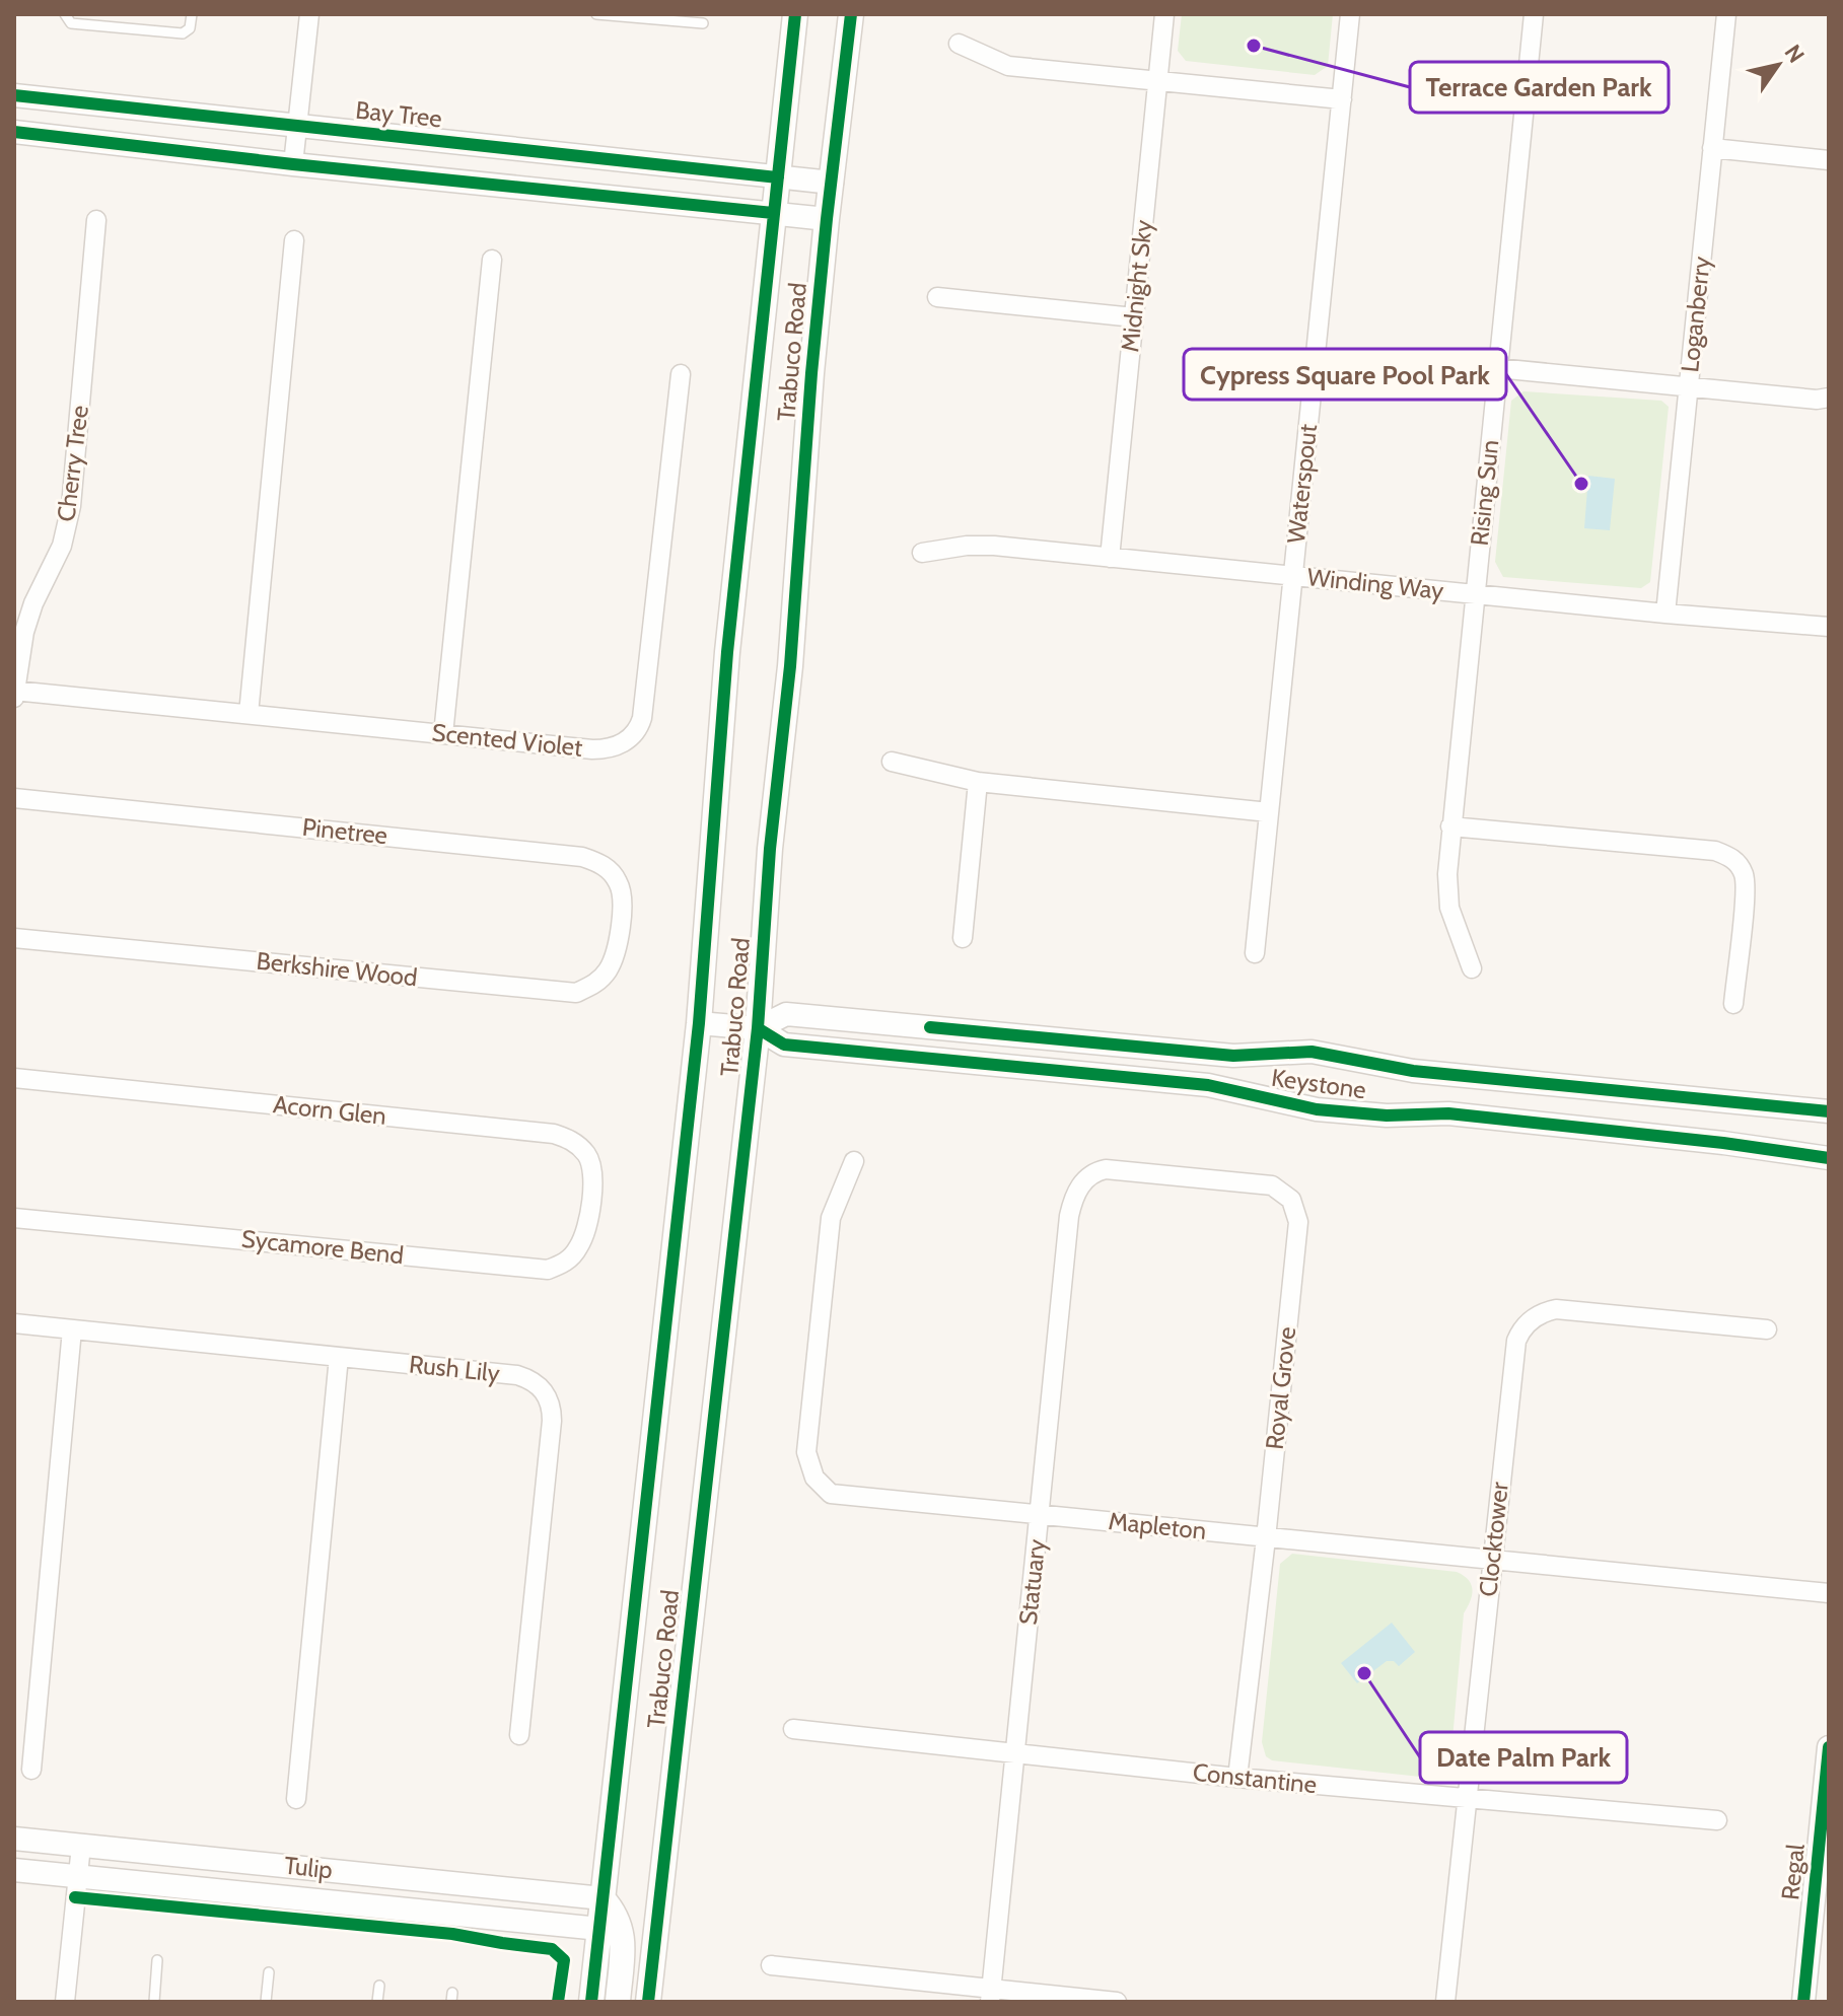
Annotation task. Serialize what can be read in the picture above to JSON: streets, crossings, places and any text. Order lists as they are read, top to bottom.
{
  "streets": {
    "main road": ["Trabuco Road"],
    "street": [
      "Bay Tree",
      "Midnight Sky",
      "Loganberry",
      "Cherry Tree",
      "Waterspout",
      "Rising Sun",
      "Winding Way",
      "Scented Violet",
      "Pinetree",
      "Berkshire Wood",
      "Keystone",
      "Acorn Glen",
      "Sycamore Bend",
      "Rush Lily",
      "Royal Grove",
      "Mapleton",
      "Clocktower",
      "Statuary",
      "Constantine",
      "Tulip",
      "Regal"
    ]
  },
  "crossings": [
    ["Bay Tree", "Trabuco Road"],
    ["Midnight Sky", "Winding Way"],
    ["Loganberry", "Winding Way"],
    ["Trabuco Road", "Keystone"],
    ["Trabuco Road", "Tulip"],
    ["Cherry Tree", "Scented Violet"],
    ["Waterspout", "Winding Way"],
    ["Rising Sun", "Winding Way"],
    ["Pinetree", "Berkshire Wood"],
    ["Acorn Glen", "Sycamore Bend"],
    ["Royal Grove", "Mapleton"],
    ["Royal Grove", "Statuary"],
    ["Royal Grove", "Constantine"],
    ["Mapleton", "Clocktower"],
    ["Mapleton", "Statuary"],
    ["Clocktower", "Constantine"],
    ["Statuary", "Constantine"]
  ],
  "places": ["Terrace Garden Park", "Cypress Square Pool Park", "Date Palm Park"],
  "north": "top right"
}
